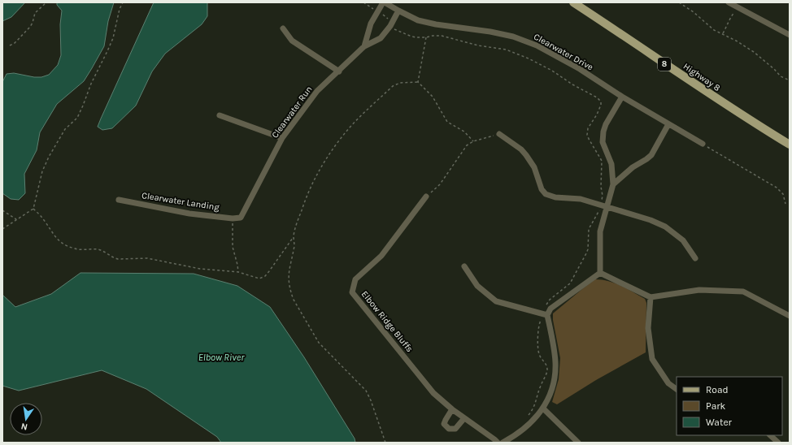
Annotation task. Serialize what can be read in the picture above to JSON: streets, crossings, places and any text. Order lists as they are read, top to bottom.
{
  "streets": {
    "main road": ["8", "Highway 8"],
    "street": [
      "Clearwater Drive",
      "Clearwater Run",
      "Clearwater Landing",
      "Elbow Ridge Bluffs"
    ]
  },
  "crossings": [
    ["Clearwater Drive", "Clearwater Run"],
    ["Clearwater Run", "Clearwater Landing"]
  ],
  "water": ["Elbow River"],
  "legend": ["Road", "Park", "Water"],
  "north": "bottom"
}
